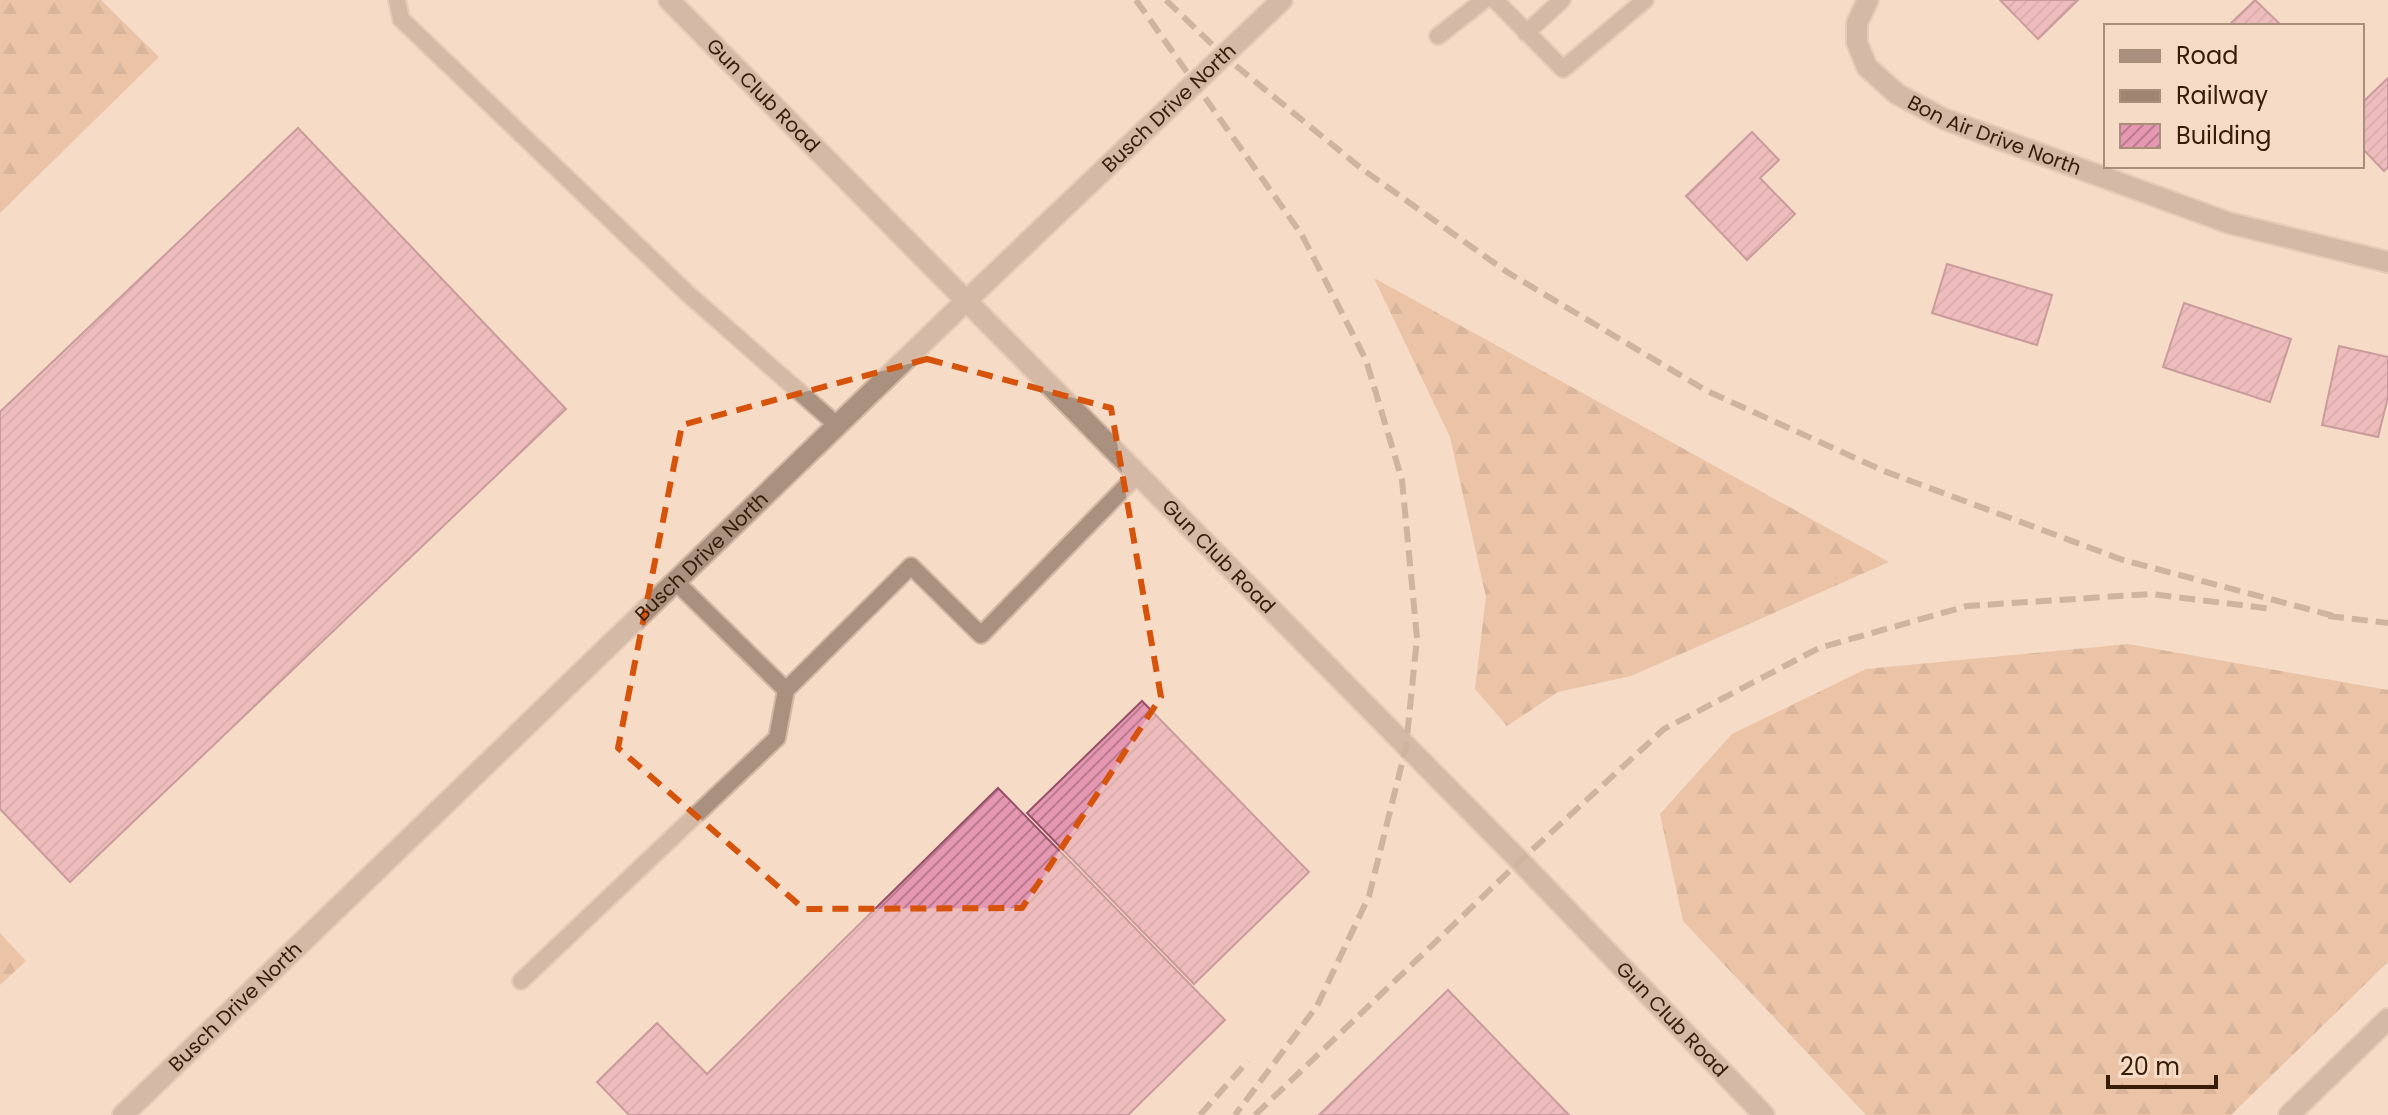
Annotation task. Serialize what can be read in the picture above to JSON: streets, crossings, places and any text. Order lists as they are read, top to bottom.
{
  "streets": {
    "street": ["Gun Club Road", "Busch Drive North", "Bon Air Drive North"]
  },
  "crossings": [
    ["Gun Club Road", "Busch Drive North"]
  ],
  "legend": ["Road", "Railway", "Building"],
  "scale_bar": "20 m"
}
